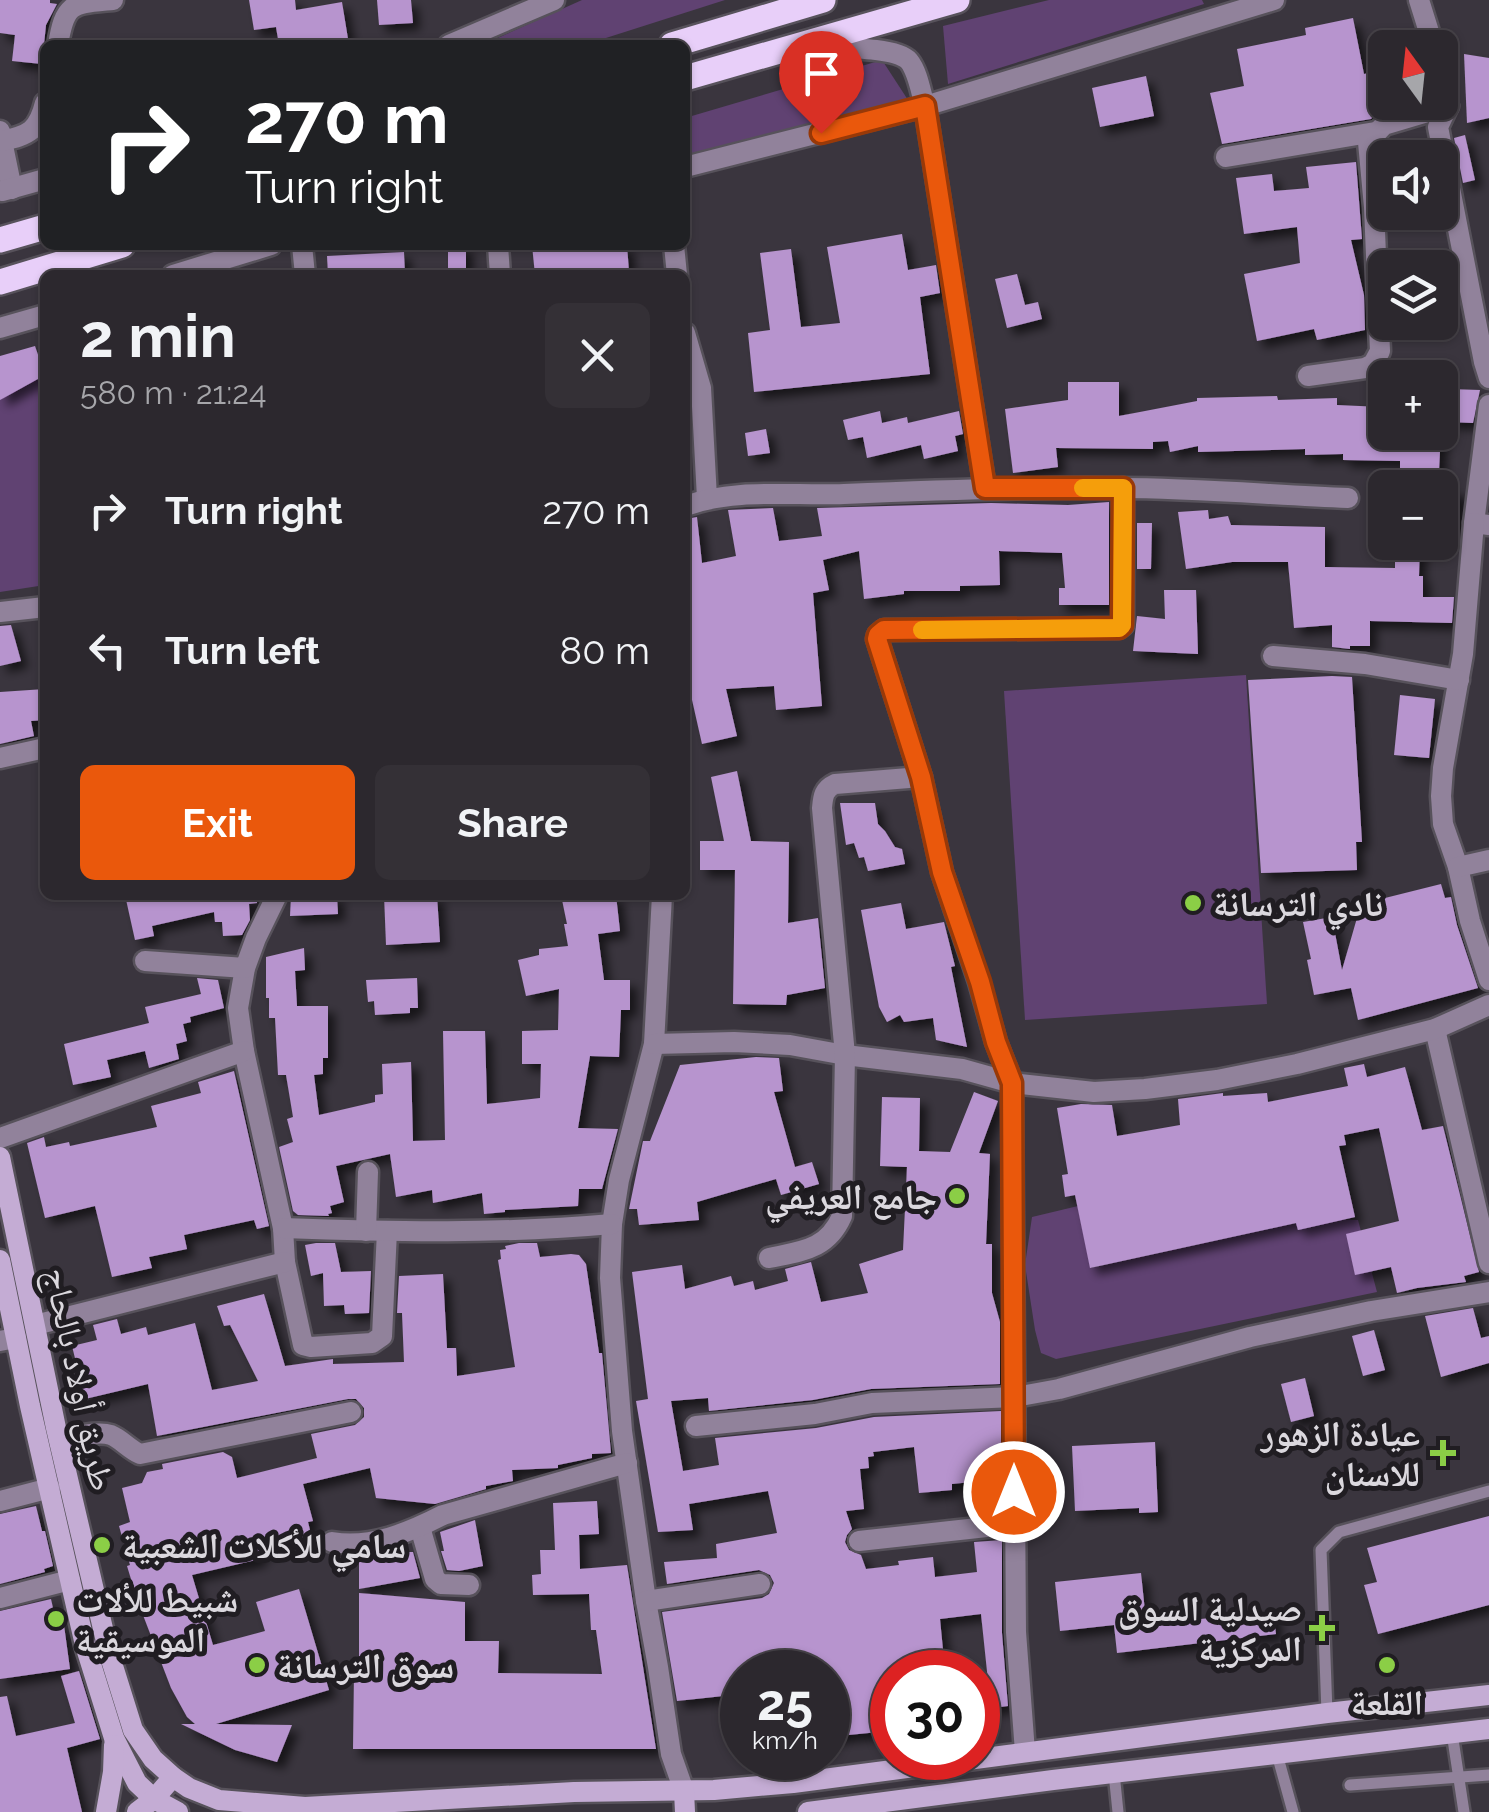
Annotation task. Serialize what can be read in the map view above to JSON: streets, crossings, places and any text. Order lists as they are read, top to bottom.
{
  "streets": {
    "main road": ["طريق أولاد بالحاج"]
  },
  "places": {
    "other": [
      "نادي الترسانة",
      "جامع العريفي",
      "سامي للأكلات الشعبية",
      "شبيط للألات الموسيقية",
      "سوق الترسانة",
      "القلعة"
    ],
    "health": ["عيادة الزهور للاسنان", "صيدلية السوق المركزية"]
  },
  "north": "top",
  "page": {
    "map_buttons": ["+", "−"],
    "turn": ["270 m", "Turn right"],
    "heading": ["2 min", "580 m · 21:24"],
    "list": [
      {
        "name": "Turn right",
        "value": "270 m"
      },
      {
        "name": "Turn left",
        "value": "80 m"
      }
    ],
    "buttons": ["Exit", "Share"],
    "speed": "25 km/h",
    "limit": "30"
  }
}
